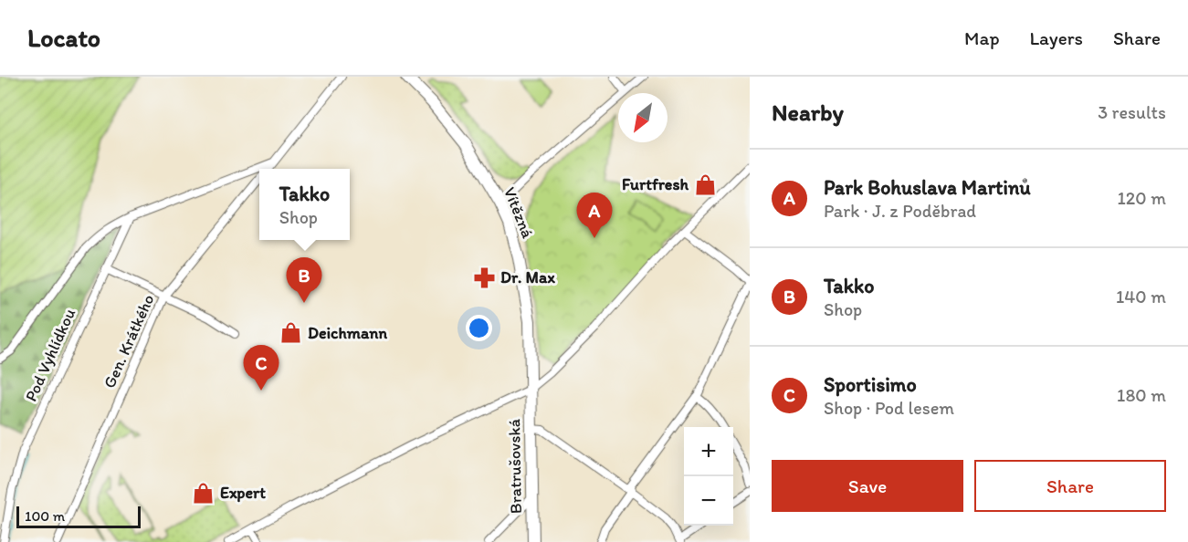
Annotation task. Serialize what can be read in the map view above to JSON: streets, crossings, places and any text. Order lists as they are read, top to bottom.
{
  "streets": {
    "main road": ["Vítězná", "Bratrušovská"],
    "street": ["Gen. Krátkého", "Pod Vyhlídkou"]
  },
  "crossings": [
    ["Vítězná", "Bratrušovská"]
  ],
  "places": {
    "shop": ["Furtfresh", "Deichmann", "Expert"],
    "pharmacy": ["Dr. Max"]
  },
  "scale_bar": "100 m",
  "north": "bottom left",
  "page": {
    "header": "Locato",
    "nav": ["Map", "Layers", "Share"],
    "heading": ["Nearby", "3 results"],
    "list": [
      {
        "mark": "A",
        "name": "Park Bohuslava Martinů",
        "note": "Park · J. z Poděbrad",
        "value": "120 m"
      },
      {
        "mark": "B",
        "name": "Takko",
        "note": "Shop",
        "value": "140 m"
      },
      {
        "mark": "C",
        "name": "Sportisimo",
        "note": "Shop · Pod lesem",
        "value": "180 m"
      }
    ],
    "popup": ["Takko", "Shop"],
    "pins": ["A", "B", "C"],
    "map_buttons": ["+", "−"],
    "buttons": ["Save", "Share"],
    "scale": "100 m"
  }
}
